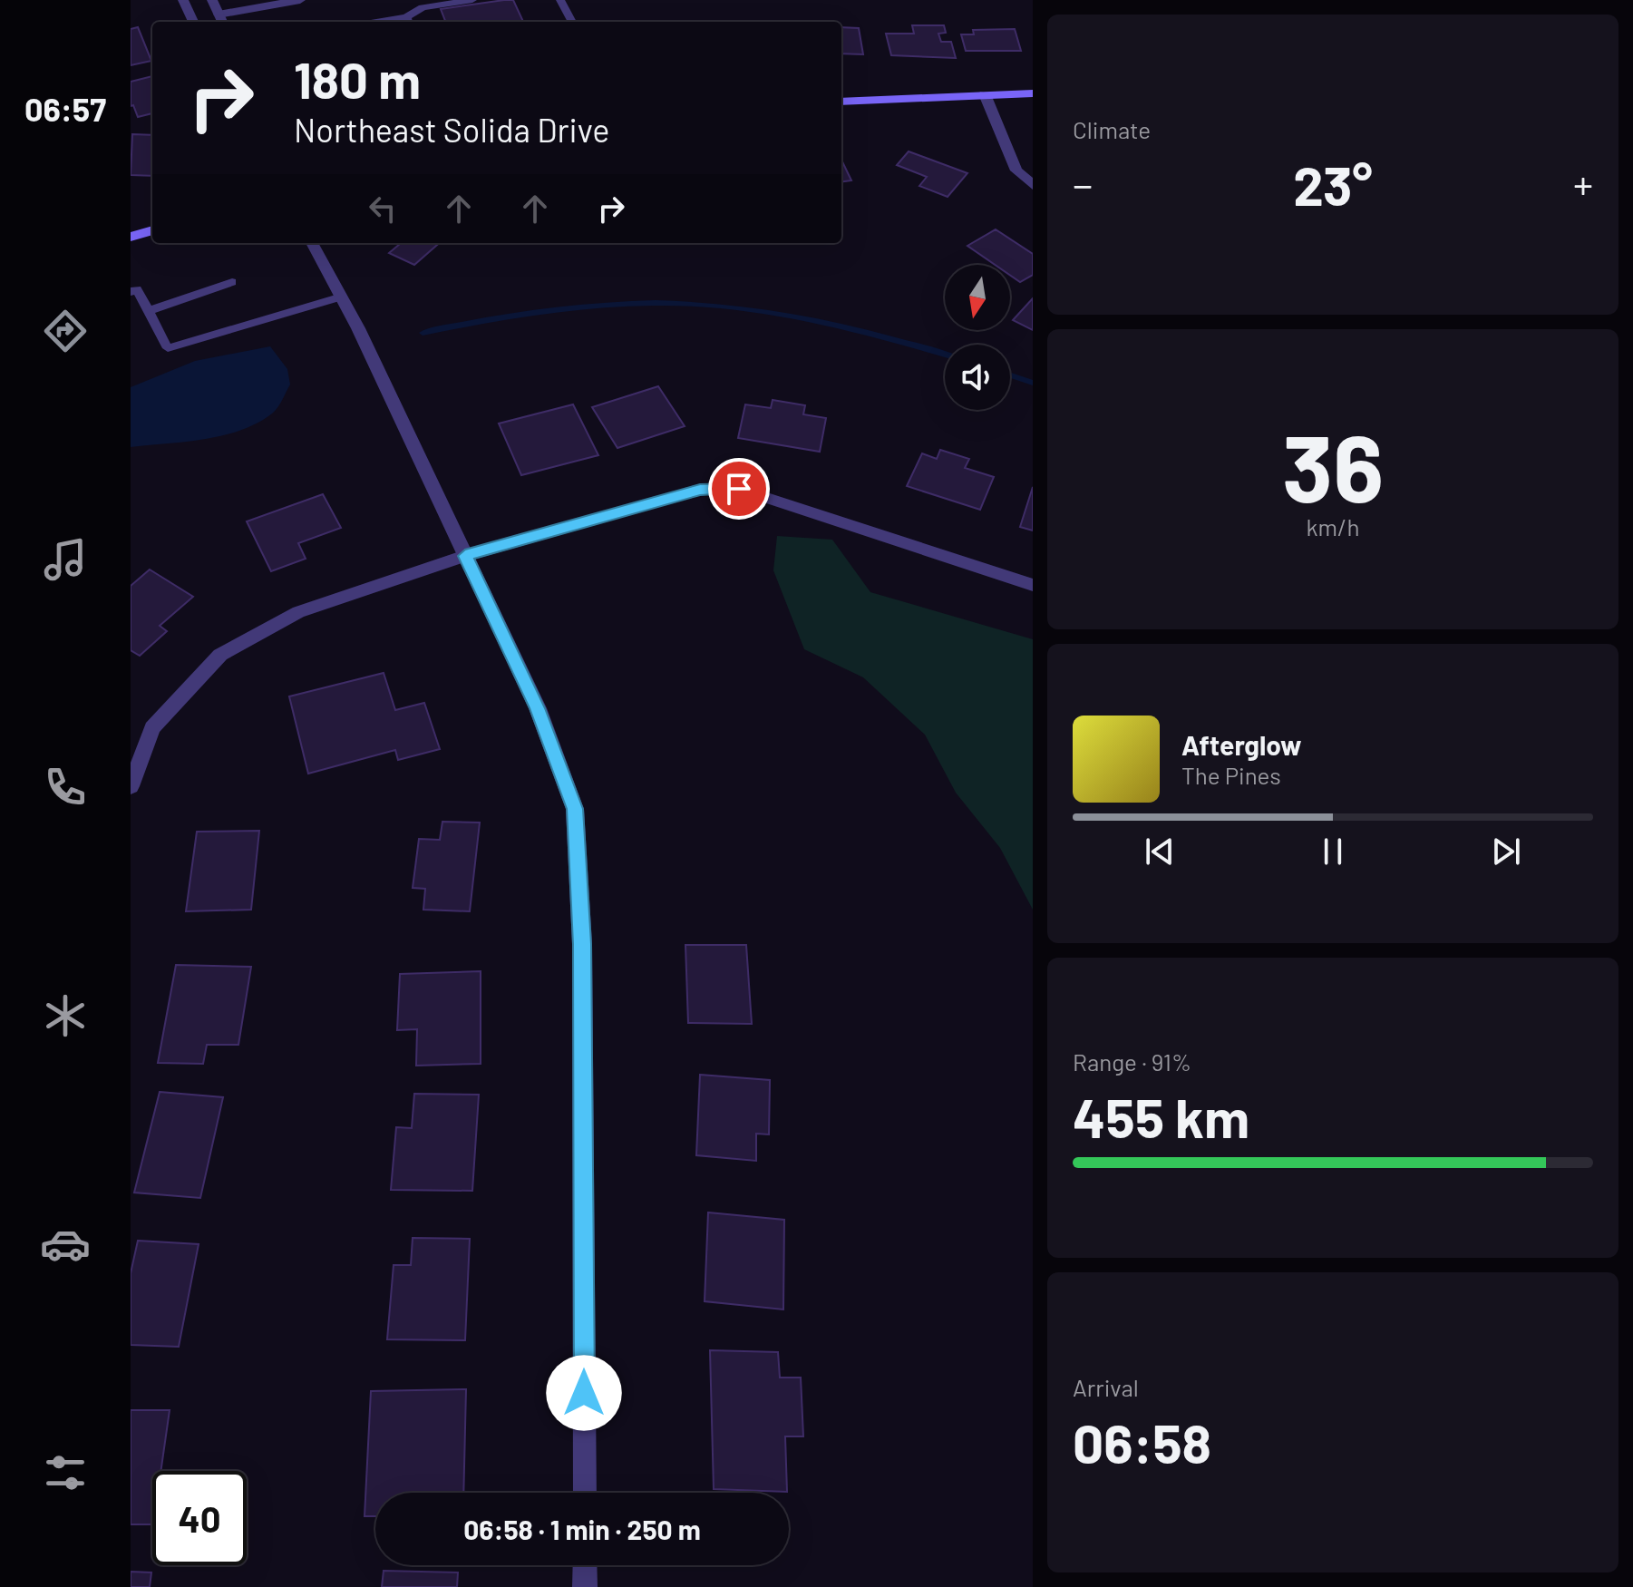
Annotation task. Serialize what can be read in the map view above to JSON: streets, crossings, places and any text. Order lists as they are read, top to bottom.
{
  "north": "bottom",
  "page": {
    "tabs": "06:57",
    "tile": [
      "Climate",
      ["36", "km/h"],
      ["Range · 91%", "455 km"],
      ["Arrival", "06:58"]
    ],
    "turn": ["180 m", "Northeast Solida Drive"],
    "heat": ["−", "23°", "+"],
    "song": ["Afterglow", "The Pines"],
    "limit": "40",
    "trip": "06:58 · 1 min · 250 m"
  }
}
